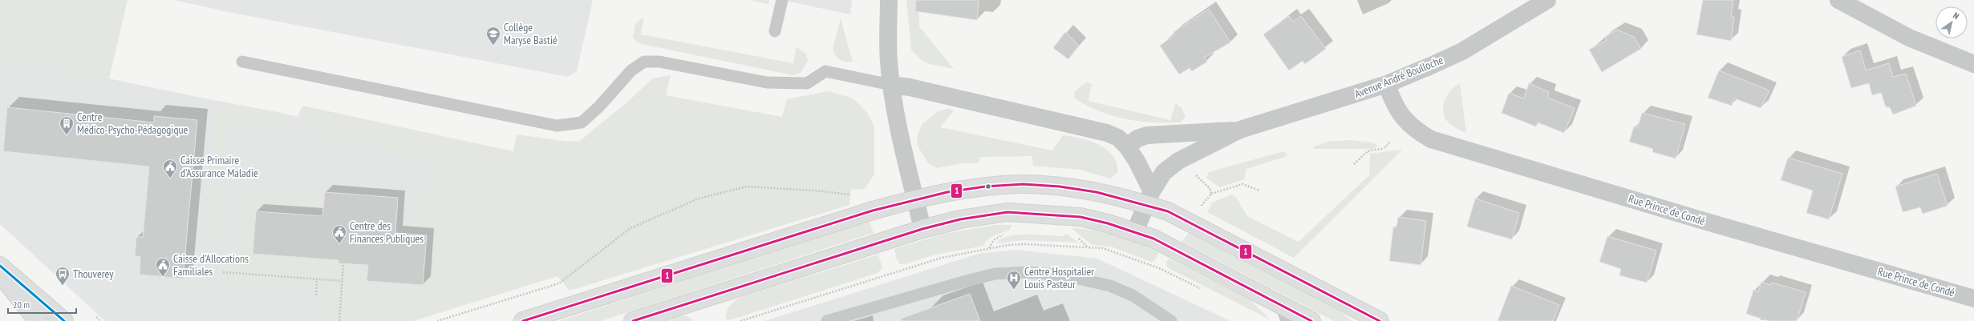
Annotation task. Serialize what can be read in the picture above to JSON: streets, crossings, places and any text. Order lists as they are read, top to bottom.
{
  "streets": {
    "street": ["Avenue André Boulloche", "Rue Prince de Condé"]
  },
  "crossings": [
    ["Avenue André Boulloche", "Rue Prince de Condé"]
  ],
  "places": {
    "school or university": ["Collège Maryse Bastié"],
    "building": ["Centre Médico-Psycho-Pédagogique"],
    "public building": ["Caisse Primaire d'Assurance Maladie", "Centre des Finances Publiques", "Caisse d'Allocations Familiales"],
    "bus stop": ["Thouverey"],
    "hospital": ["Centre Hospitalier Louis Pasteur"]
  },
  "lines": ["transit line 1"],
  "scale_bar": "20 m",
  "north": "top right"
}
